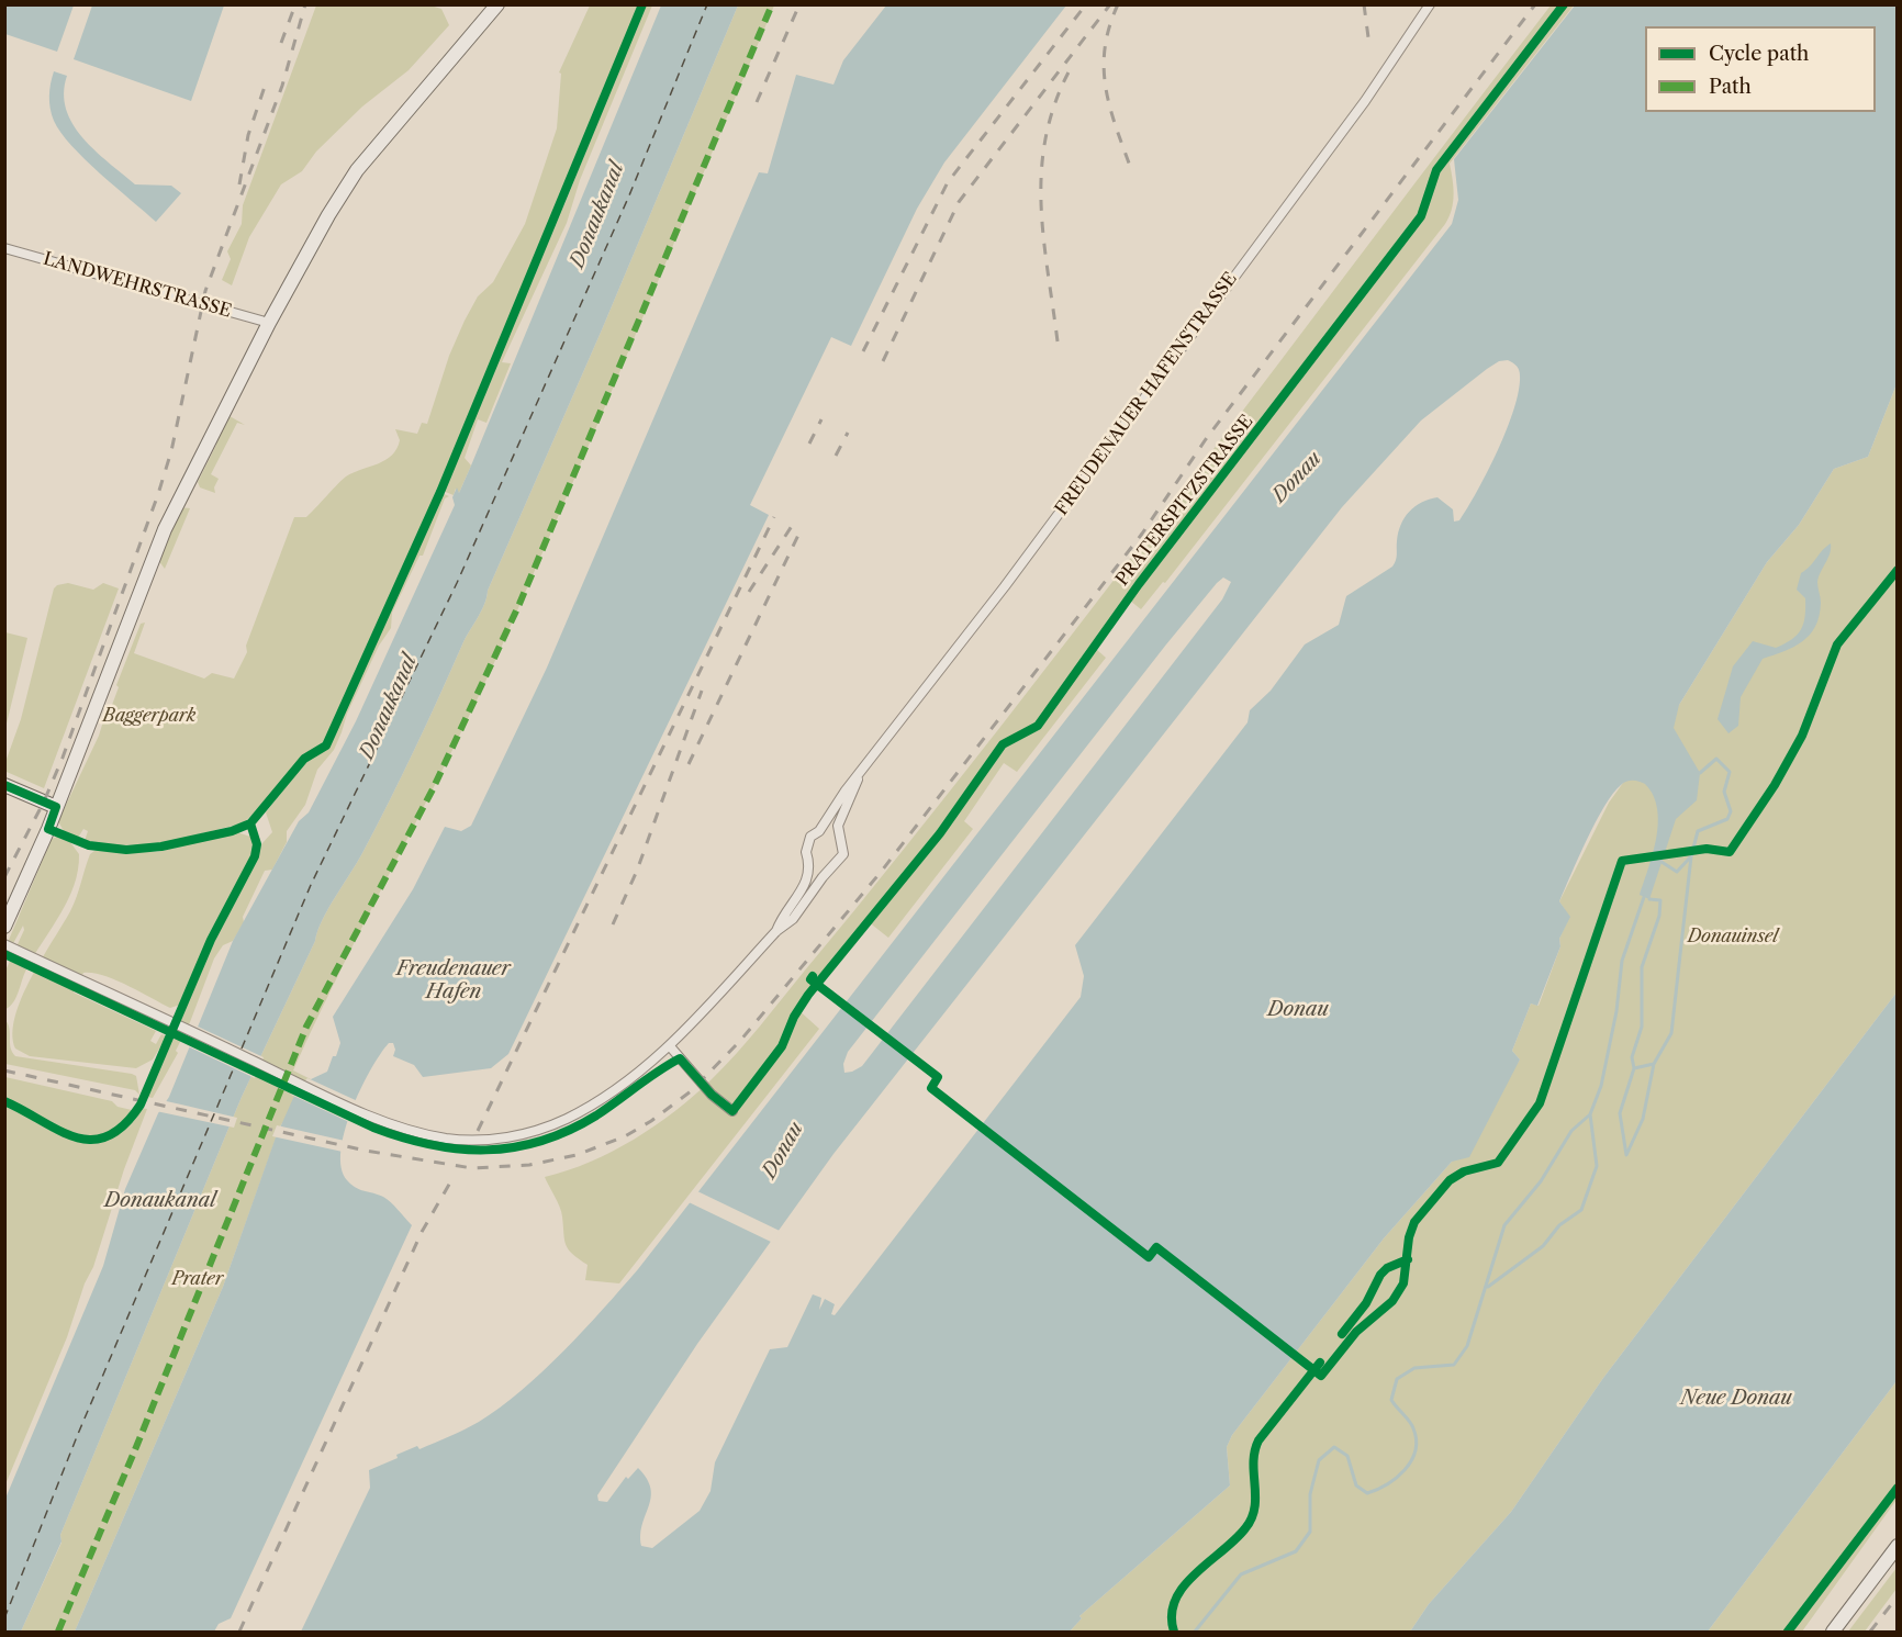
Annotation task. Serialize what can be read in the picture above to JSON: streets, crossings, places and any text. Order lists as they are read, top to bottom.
{
  "streets": {
    "street": ["LANDWEHRSTRASSE", "FREUDENAUER HAFENSTRASSE"],
    "cycle path": ["PRATERSPITZSTRASSE"]
  },
  "water": [
    "Donaukanal",
    "Donau",
    "Freudenauer Hafen",
    "Neue Donau"
  ],
  "parks": ["Baggerpark", "Donauinsel", "Prater"],
  "legend": ["Cycle path", "Path"]
}
